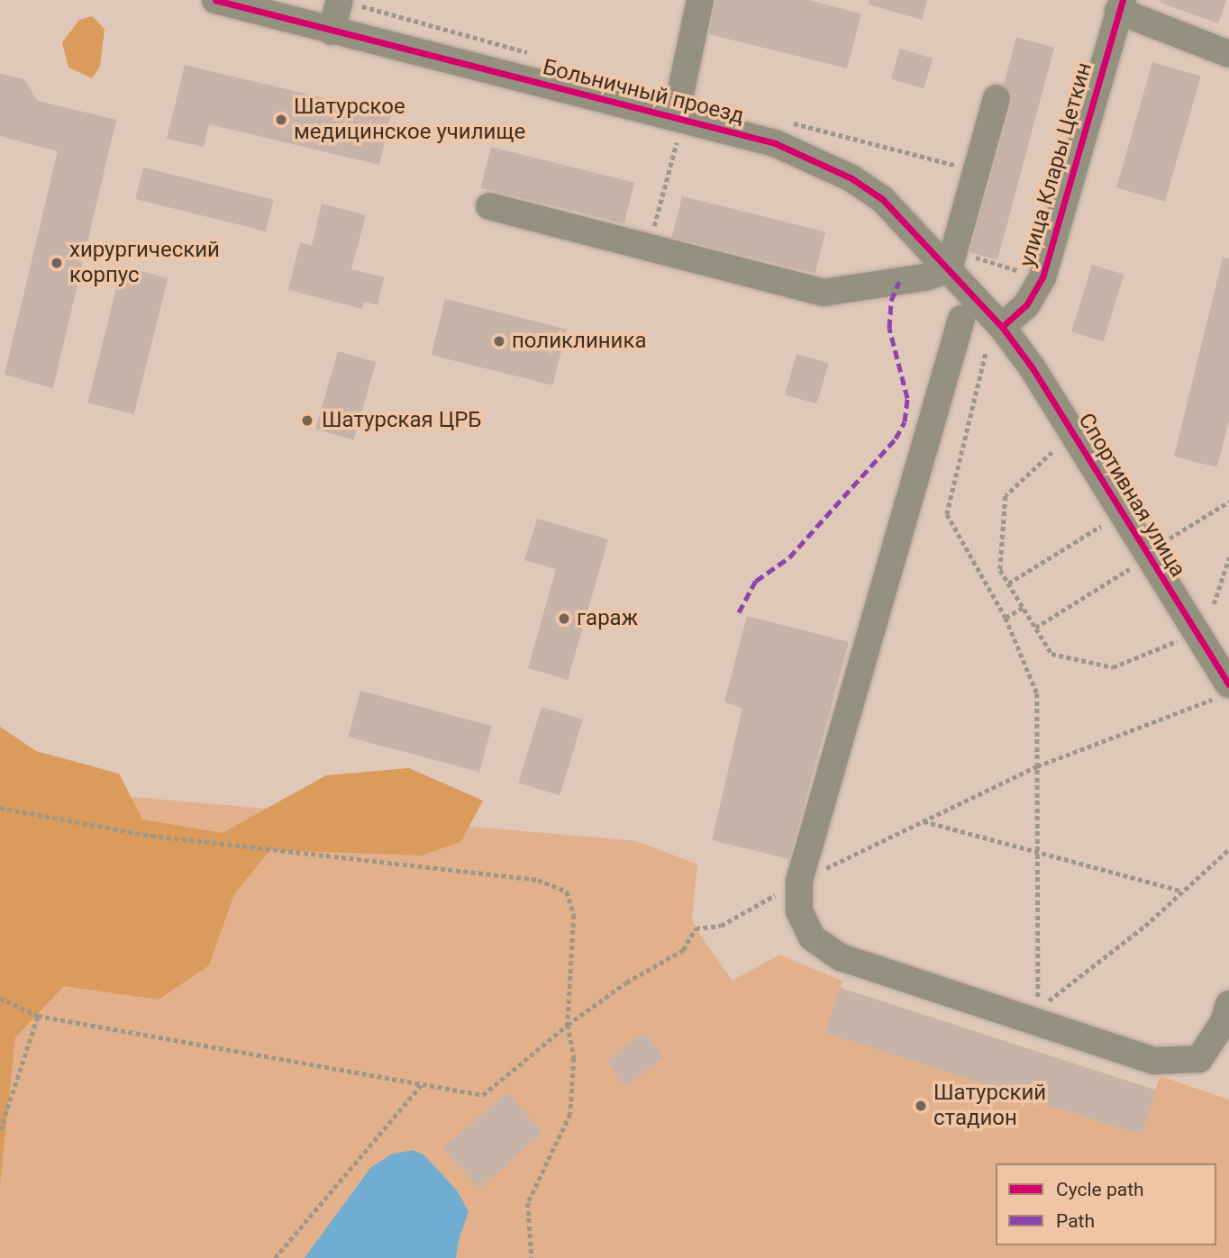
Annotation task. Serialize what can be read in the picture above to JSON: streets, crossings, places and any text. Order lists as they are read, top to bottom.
{
  "streets": {
    "street": ["Больничный проезд", "улица Клары Цеткин", "Спортивная улица"]
  },
  "crossings": [
    ["Больничный проезд", "улица Клары Цеткин"],
    ["Больничный проезд", "Спортивная улица"],
    ["улица Клары Цеткин", "Спортивная улица"]
  ],
  "places": [
    "Шатурское медицинское училище",
    "хирургический корпус",
    "поликлиника",
    "Шатурская ЦРБ",
    "гараж",
    "Шатурский стадион"
  ],
  "legend": ["Cycle path", "Path"]
}
